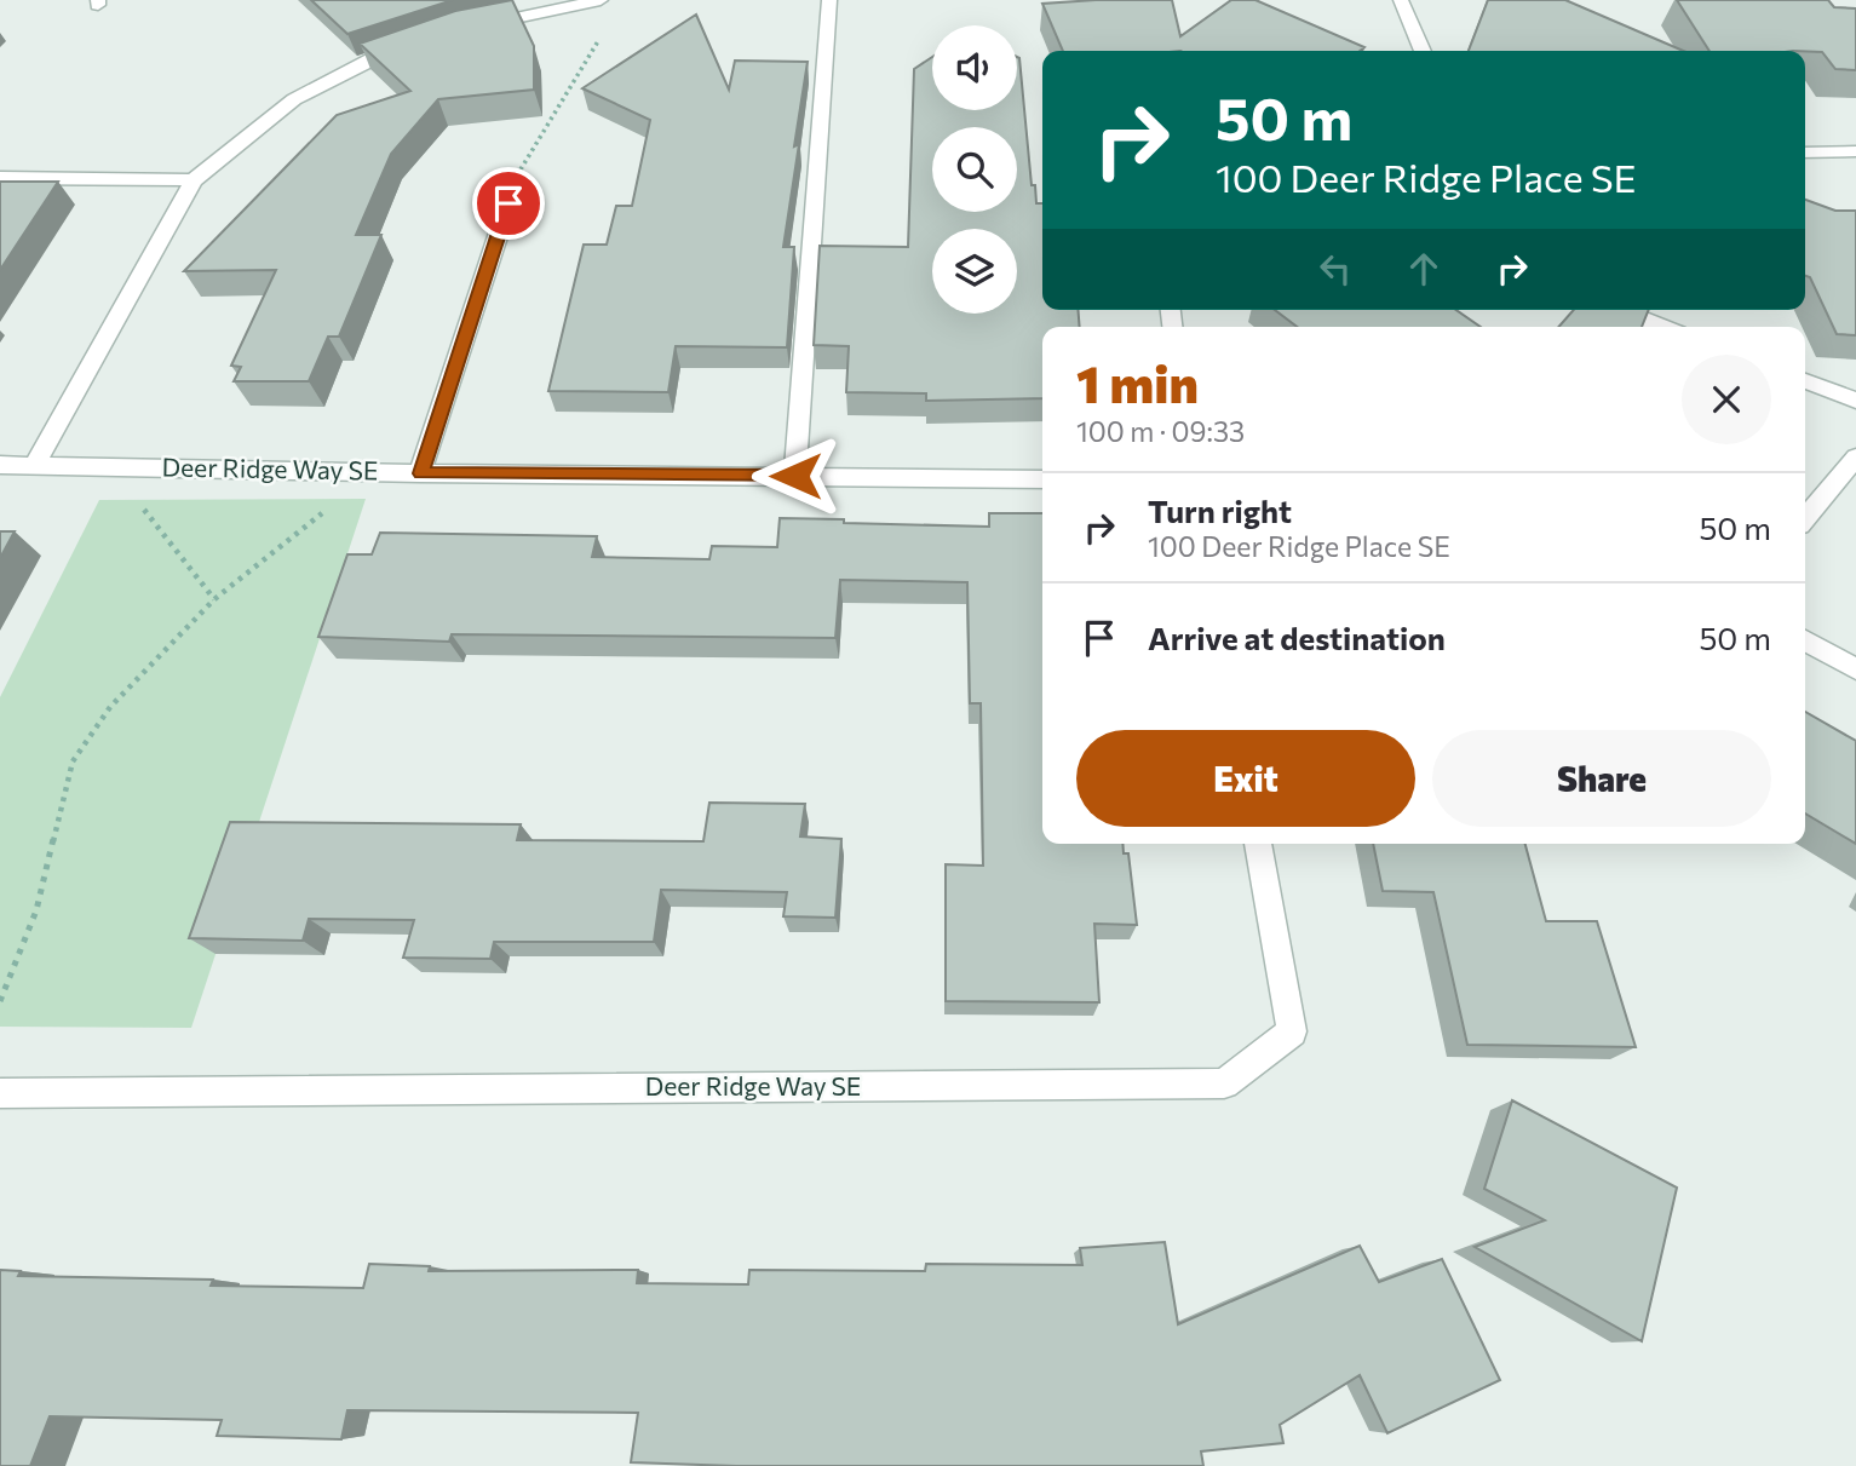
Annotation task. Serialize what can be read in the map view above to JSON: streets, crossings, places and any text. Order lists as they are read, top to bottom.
{
  "streets": {
    "street": ["Deer Ridge Way SE"]
  },
  "page": {
    "turn": ["50 m", "100 Deer Ridge Place SE"],
    "heading": ["1 min", "100 m · 09:33"],
    "list": [
      {
        "name": "Turn right",
        "note": "100 Deer Ridge Place SE",
        "value": "50 m"
      },
      {
        "name": "Arrive at destination",
        "value": "50 m"
      }
    ],
    "buttons": ["Exit", "Share"]
  }
}
